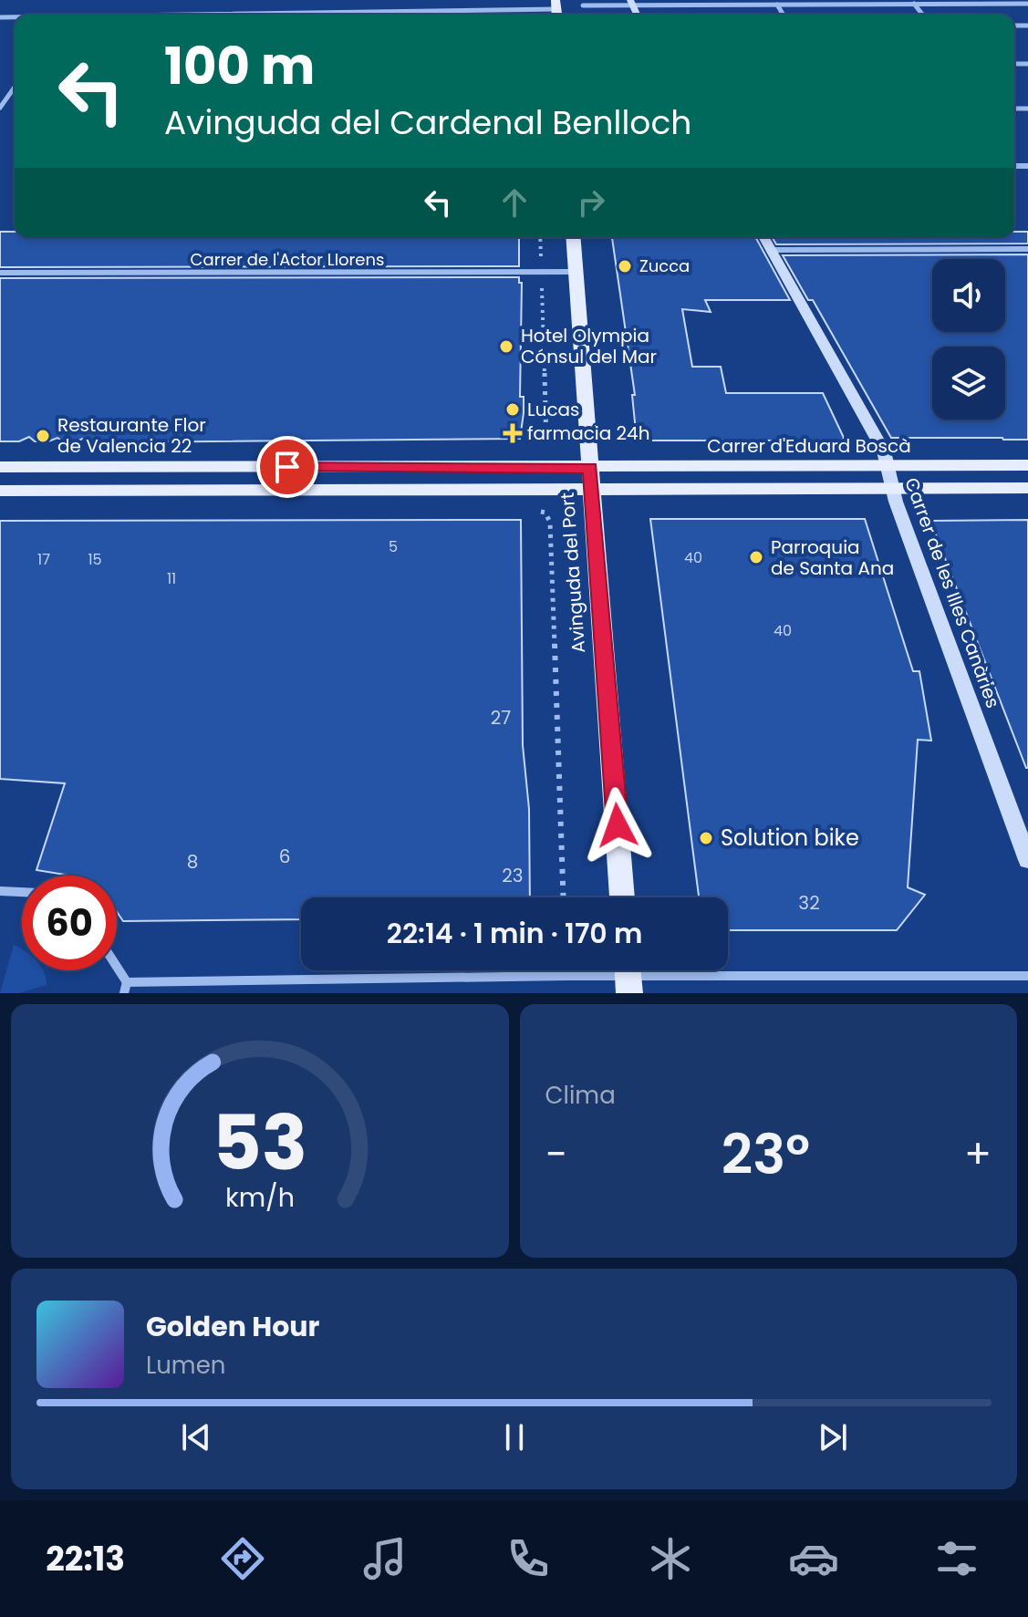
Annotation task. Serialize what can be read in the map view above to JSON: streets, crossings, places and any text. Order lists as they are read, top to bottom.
{
  "streets": {
    "main road": ["Carrer d'Eduard Boscà", "Avinguda del Port"],
    "street": ["Carrer de l'Actor Llorens", "Carrer de les Illes Canàries"]
  },
  "crossings": [
    ["Carrer de l'Actor Llorens", "Avinguda del Port"],
    ["Carrer d'Eduard Boscà", "Avinguda del Port"],
    ["Carrer d'Eduard Boscà", "Carrer de les Illes Canàries"]
  ],
  "places": {
    "other": [
      "Zucca",
      "Hotel Olympia Cónsul del Mar",
      "Lucas",
      "Restaurante Flor de Valencia 22",
      "Parroquia de Santa Ana",
      "Solution bike"
    ],
    "health": ["farmacia 24h"]
  },
  "house_numbers": [
    "5",
    "40",
    "17",
    "15",
    "11",
    "40",
    "27",
    "6",
    "8",
    "23",
    "32"
  ],
  "page": {
    "turn": ["100 m", "Avinguda del Cardenal Benlloch"],
    "limit": "60",
    "trip": "22:14 · 1 min · 170 m",
    "tile": "Clima",
    "heat": ["−", "23°", "+"],
    "song": ["Golden Hour", "Lumen"],
    "tabs": "22:13",
    "gauge": ["53", "km/h"]
  }
}
